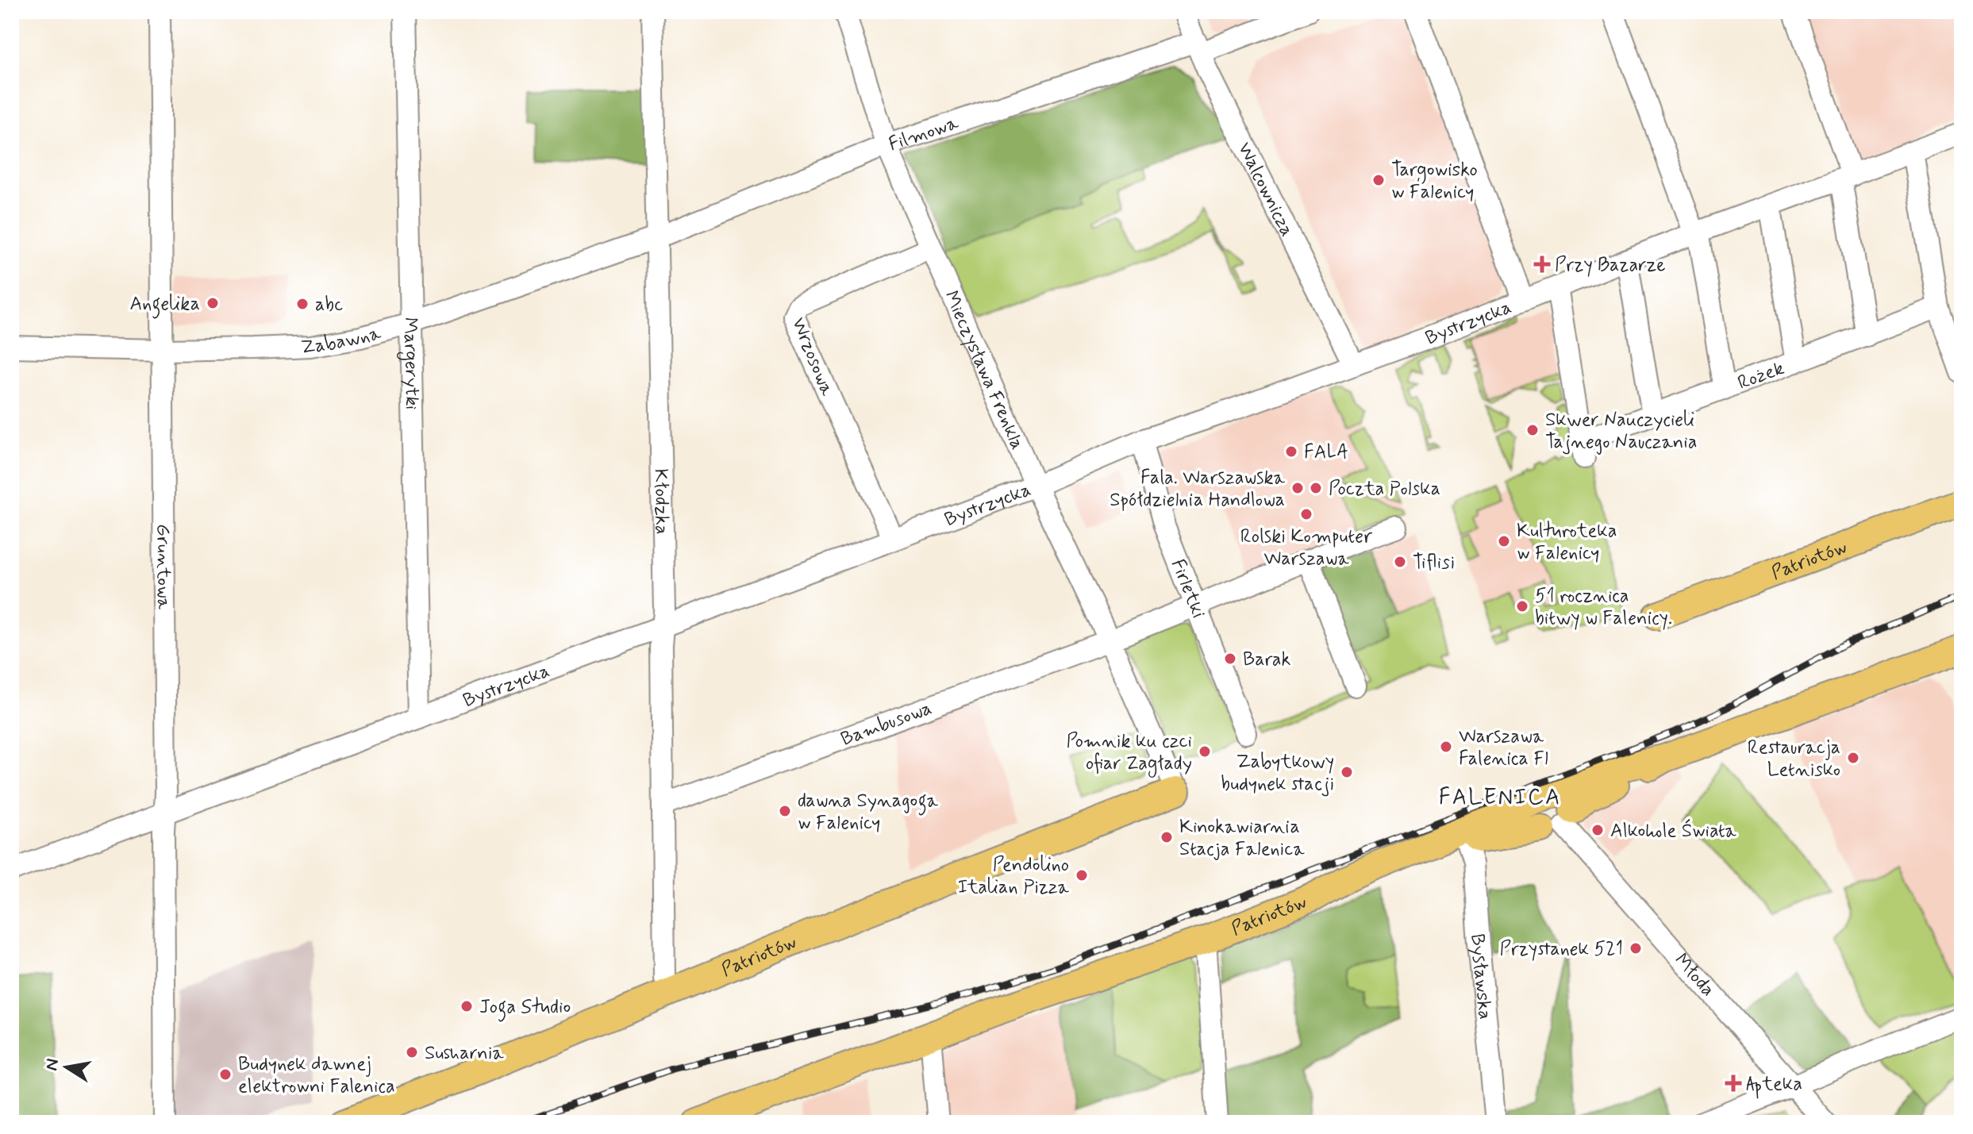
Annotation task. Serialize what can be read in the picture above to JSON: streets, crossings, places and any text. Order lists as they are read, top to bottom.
{
  "streets": {
    "main road": ["Patriotów"],
    "street": [
      "Filmowa",
      "Walcownicza",
      "Bystrzycka",
      "Zabawna",
      "Wrzosowa",
      "Margerytki",
      "Mieczysława Frenkla",
      "Rożek",
      "Kłodzka",
      "Gruntowa",
      "Firletki",
      "Bambusowa",
      "Młoda",
      "Bysławska"
    ]
  },
  "crossings": [
    ["Filmowa", "Walcownicza"],
    ["Filmowa", "Zabawna"],
    ["Filmowa", "Mieczysława Frenkla"],
    ["Filmowa", "Kłodzka"],
    ["Walcownicza", "Bystrzycka"],
    ["Bystrzycka", "Wrzosowa"],
    ["Bystrzycka", "Margerytki"],
    ["Bystrzycka", "Mieczysława Frenkla"],
    ["Bystrzycka", "Rożek"],
    ["Bystrzycka", "Kłodzka"],
    ["Bystrzycka", "Gruntowa"],
    ["Bystrzycka", "Firletki"],
    ["Zabawna", "Margerytki"],
    ["Zabawna", "Kłodzka"],
    ["Zabawna", "Gruntowa"],
    ["Wrzosowa", "Mieczysława Frenkla"],
    ["Mieczysława Frenkla", "Patriotów"],
    ["Mieczysława Frenkla", "Bambusowa"],
    ["Kłodzka", "Patriotów"],
    ["Kłodzka", "Bambusowa"],
    ["Patriotów", "Młoda"],
    ["Patriotów", "Bysławska"],
    ["Firletki", "Bambusowa"]
  ],
  "districts": ["FALENICA"],
  "places": {
    "other": [
      "Targowisko w Falenicy",
      "Angelika",
      "abc",
      "Skwer Nauczycieli Tajnego Nauczania",
      "FALA",
      "Fala. Warszawska Spółdzielnia Handlowa",
      "Poczta Polska",
      "Rolski Komputer Warszawa",
      "Kulturoteka w Falenicy",
      "Tiflisi",
      "51 rocznica bitwy w Falenicy.",
      "Barak",
      "Warszawa Falenica Fl",
      "Pomnik ku czci ofiar Zagłady",
      "Restauracja Letnisko",
      "Zabytkowy budynek stacji",
      "dawna Synagoga w Falenicy",
      "Alkohole Świata",
      "Kinokawiarnia Stacja Falenica",
      "Pendolino Italian Pizza",
      "Przystanek 521",
      "Joga Studio",
      "Susharnia",
      "Budynek dawnej elektrowni Falenica"
    ],
    "health": ["Przy Bazarze", "Apteka"]
  },
  "north": "left"
}
